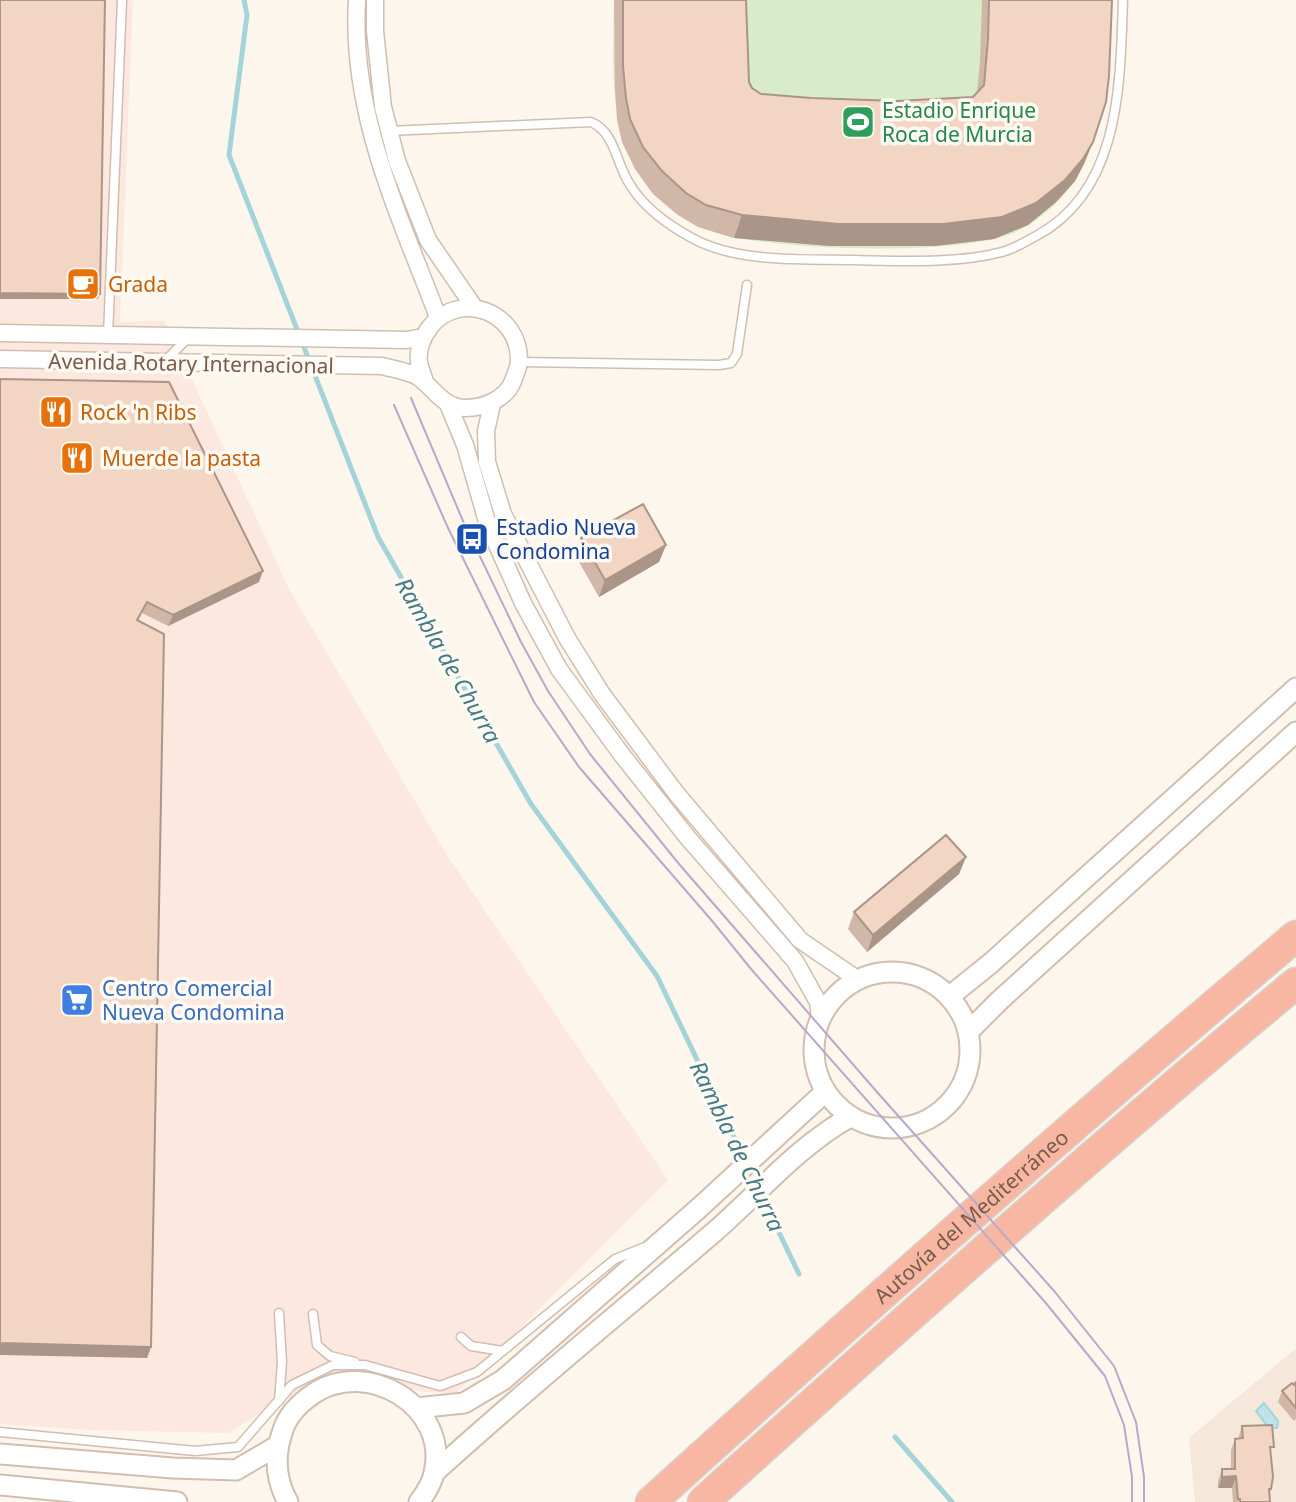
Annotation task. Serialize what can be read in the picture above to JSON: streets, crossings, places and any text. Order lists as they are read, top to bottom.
{
  "streets": {
    "highway": ["Autovía del Mediterráneo"],
    "street": ["Avenida Rotary Internacional"]
  },
  "water": ["Rambla de Churra"],
  "places": {
    "sports": ["Estadio Enrique Roca de Murcia"],
    "cafe": ["Grada"],
    "restaurant": ["Rock 'n Ribs", "Muerde la pasta"],
    "bus stop": ["Estadio Nueva Condomina"],
    "supermarket": ["Centro Comercial Nueva Condomina"]
  }
}
